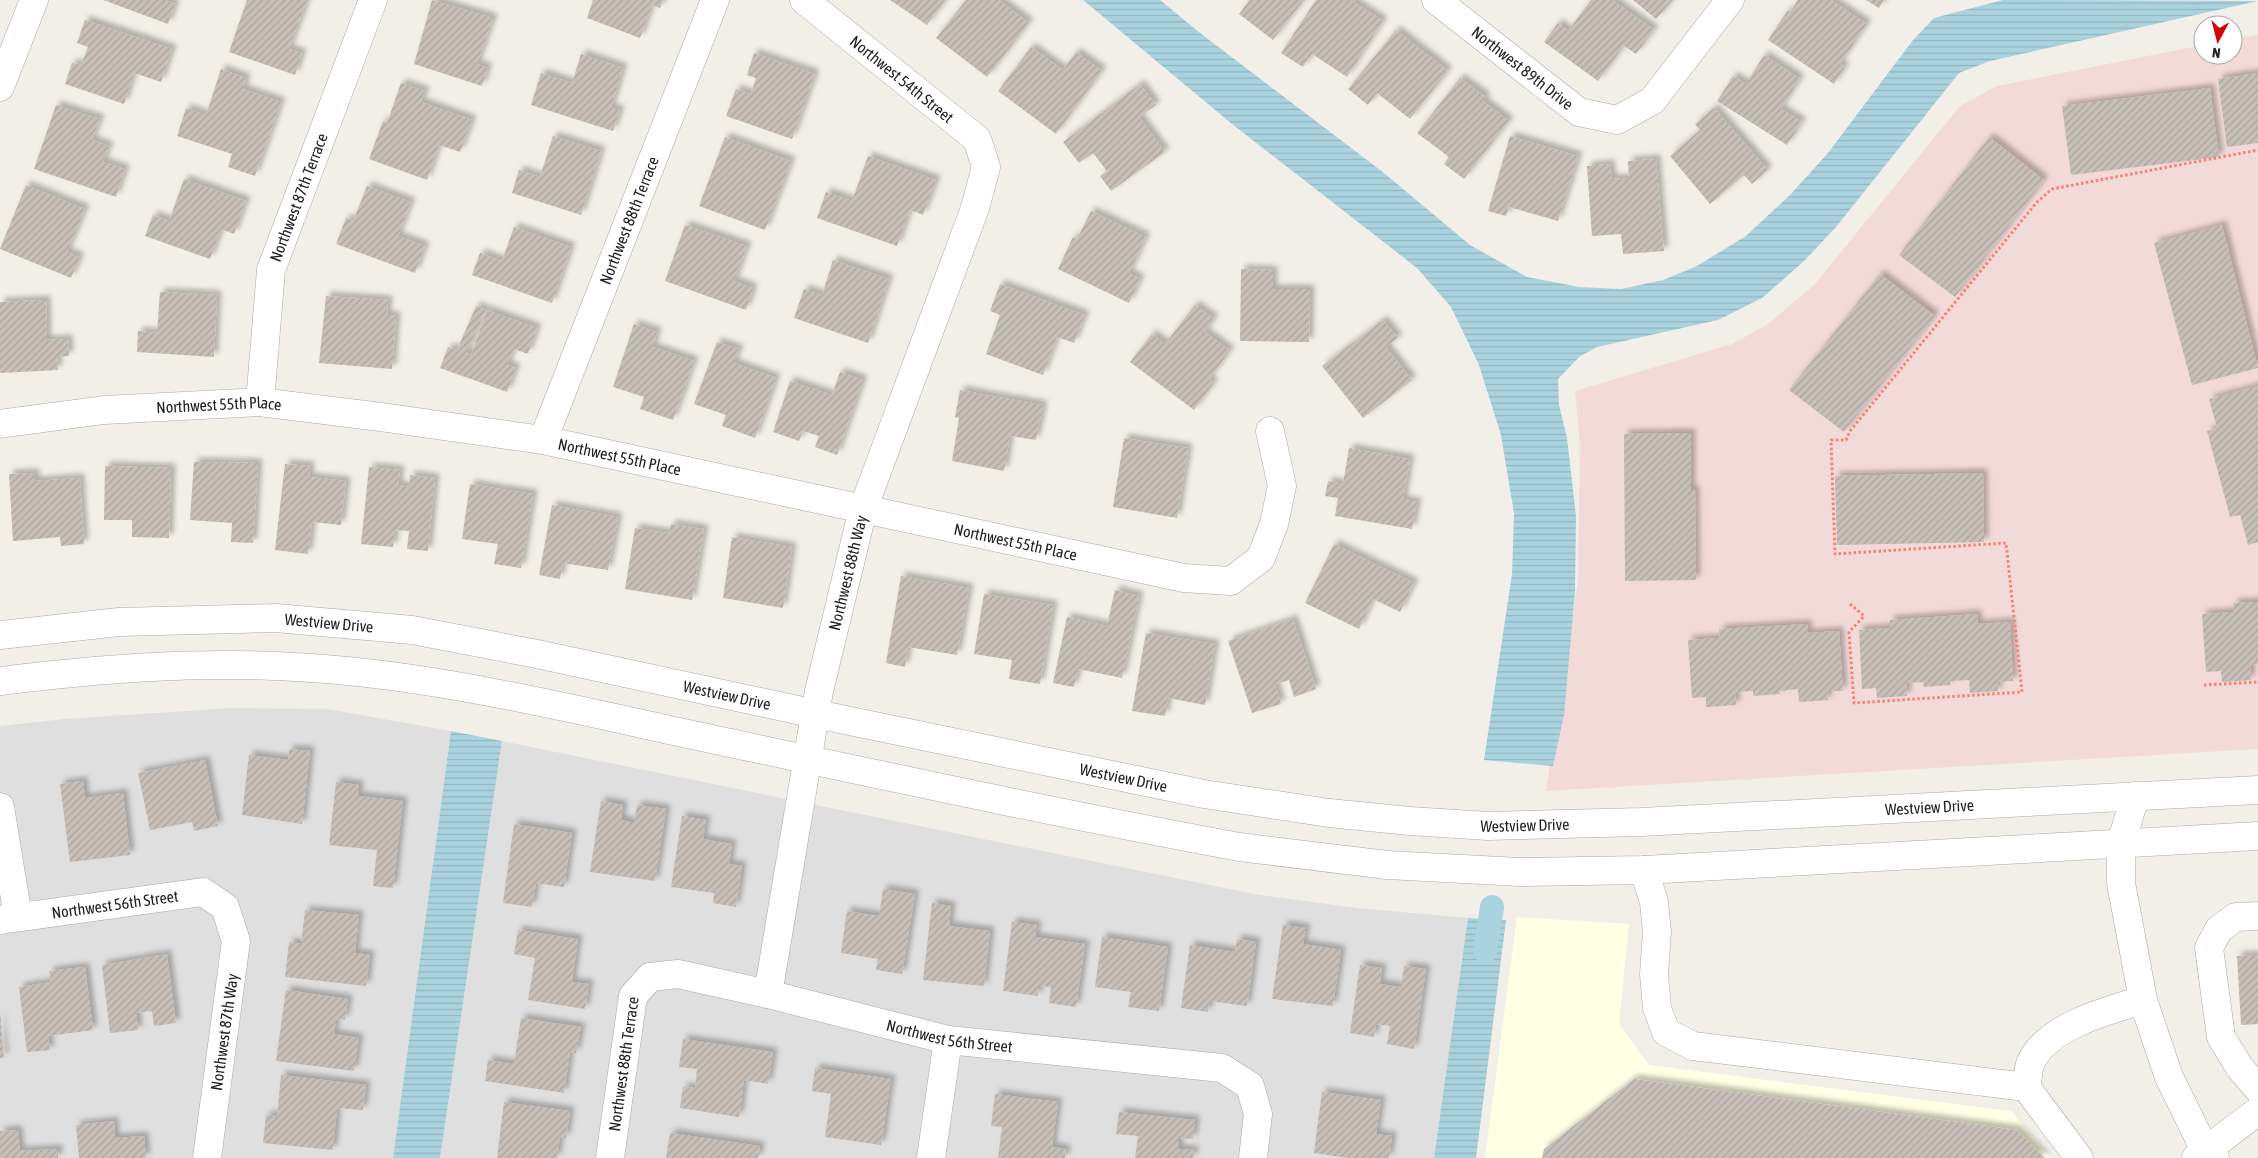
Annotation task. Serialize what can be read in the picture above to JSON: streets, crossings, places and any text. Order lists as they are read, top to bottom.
{
  "streets": {
    "street": [
      "Northwest 89th Drive",
      "Northwest 54th Street",
      "Northwest 87th Terrace",
      "Northwest 88th Terrace",
      "Northwest 55th Place",
      "Northwest 88th Way",
      "Westview Drive",
      "Northwest 56th Street",
      "Northwest 87th Way"
    ]
  },
  "crossings": [
    ["Northwest 54th Street", "Northwest 88th Way"],
    ["Northwest 87th Terrace", "Northwest 55th Place"],
    ["Northwest 88th Terrace", "Northwest 55th Place"],
    ["Northwest 88th Terrace", "Northwest 56th Street"],
    ["Northwest 55th Place", "Northwest 88th Way"],
    ["Northwest 88th Way", "Westview Drive"],
    ["Northwest 88th Way", "Northwest 56th Street"],
    ["Northwest 56th Street", "Northwest 87th Way"]
  ],
  "north": "bottom"
}
